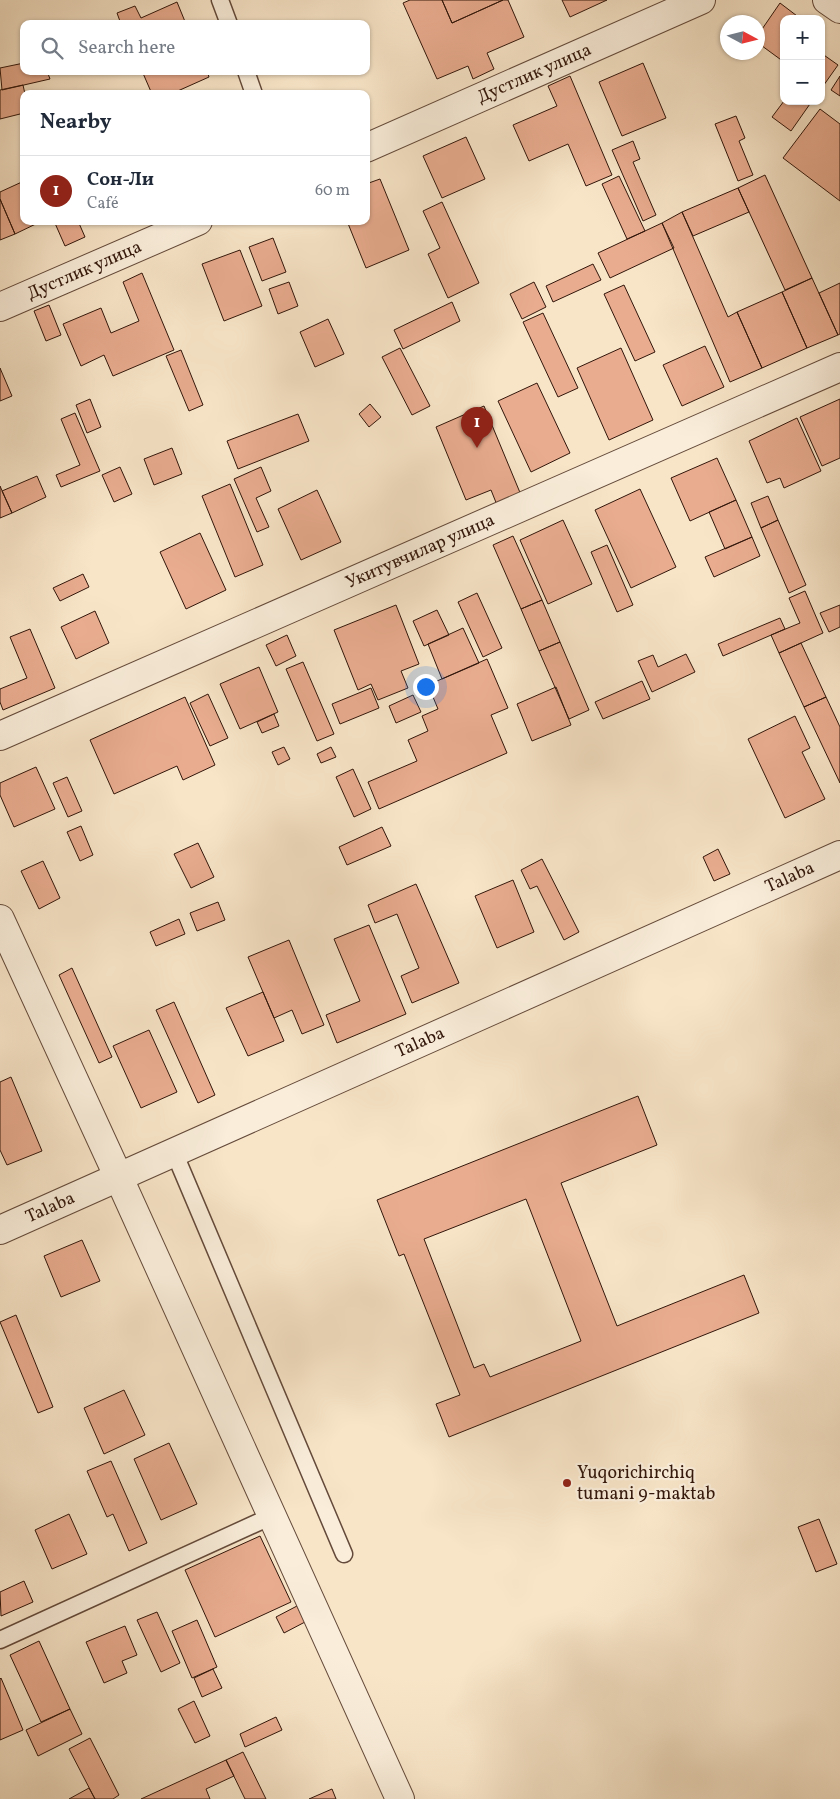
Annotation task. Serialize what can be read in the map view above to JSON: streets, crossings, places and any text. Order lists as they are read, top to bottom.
{
  "streets": {
    "street": ["Дустлик улица", "Укитувчилар улица", "Talaba"]
  },
  "places": ["Yuqorichirchiq tumani 9-maktab"],
  "north": "right",
  "page": {
    "map_buttons": ["+", "−"],
    "search": "Search here",
    "heading": "Nearby",
    "list": [
      {
        "mark": "1",
        "name": "Сон-Ли",
        "note": "Café",
        "value": "60 m"
      }
    ],
    "pins": "1"
  }
}
